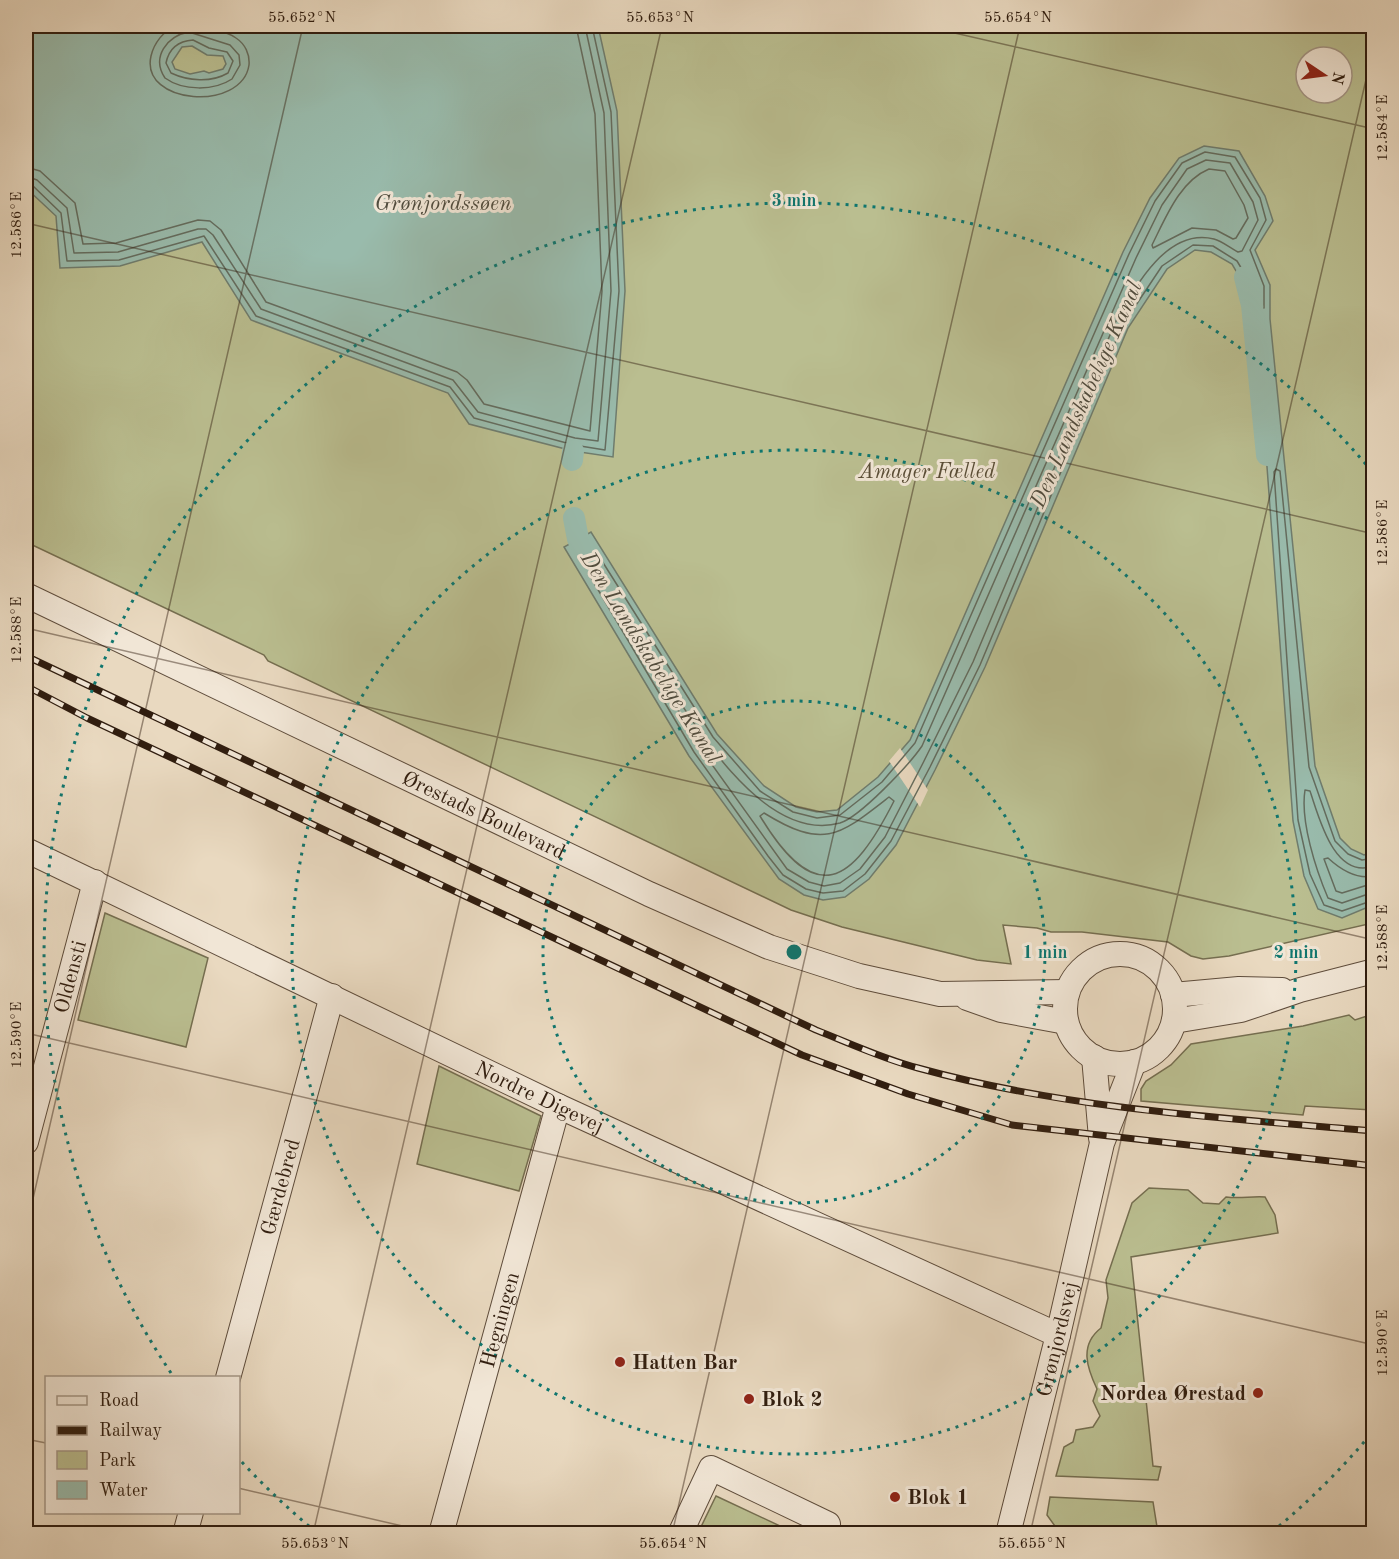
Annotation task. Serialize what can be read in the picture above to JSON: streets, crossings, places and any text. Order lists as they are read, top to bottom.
{
  "streets": {
    "street": [
      "Ørestads Boulevard",
      "Oldensti",
      "Nordre Digevej",
      "Gærdebred",
      "Hegningen",
      "Grønjordsvej"
    ]
  },
  "crossings": [
    ["Ørestads Boulevard", "Grønjordsvej"],
    ["Oldensti", "Nordre Digevej"],
    ["Nordre Digevej", "Gærdebred"],
    ["Nordre Digevej", "Hegningen"],
    ["Nordre Digevej", "Grønjordsvej"]
  ],
  "water": ["Grønjordssøen", "Den Landskabelige Kanal"],
  "parks": ["Amager Fælled"],
  "places": [
    "Hatten Bar",
    "Nordea Ørestad",
    "Blok 2",
    "Blok 1"
  ],
  "legend": [
    "Road",
    "Railway",
    "Park",
    "Water"
  ],
  "north": "right",
  "coordinates": [
    "55.652°N",
    "55.653°N",
    "55.654°N",
    "12.584°E",
    "12.586°E",
    "12.588°E",
    "12.590°E",
    "55.655°N"
  ],
  "rings": ["3 min", "1 min", "2 min"]
}
